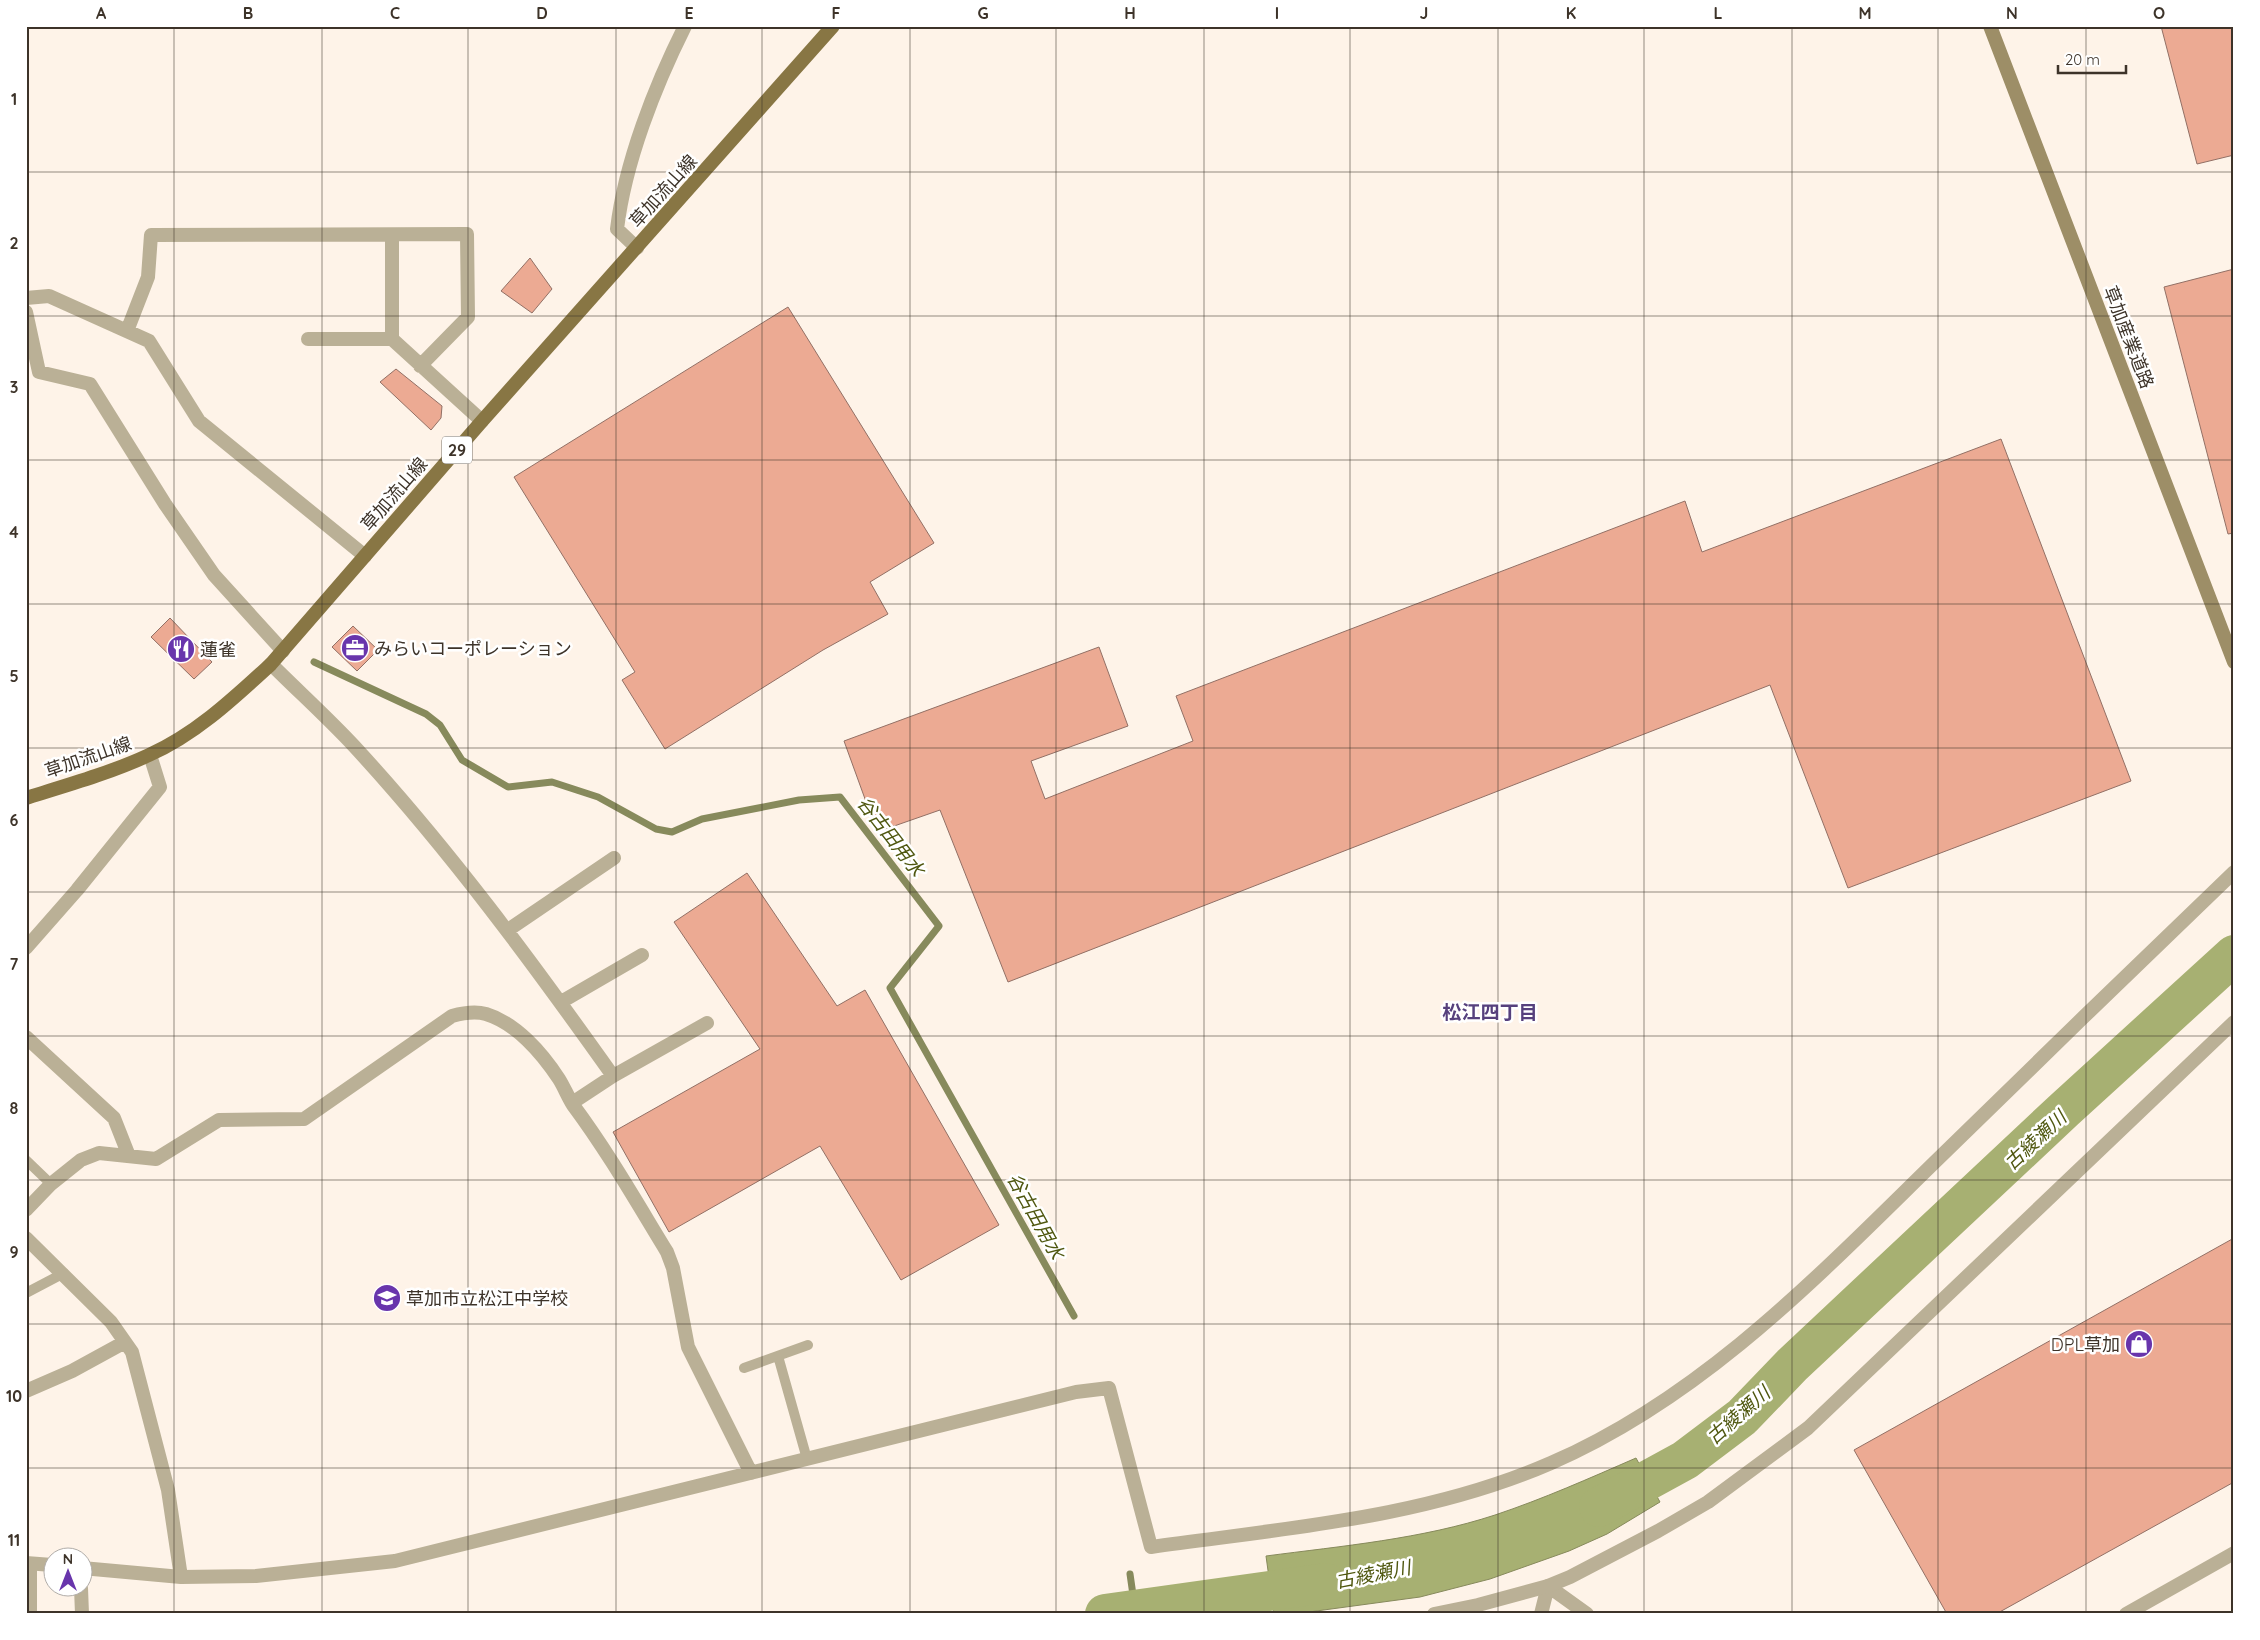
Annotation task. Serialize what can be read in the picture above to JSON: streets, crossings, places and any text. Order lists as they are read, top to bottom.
{
  "streets": {
    "main road": ["草加流山線", "草加産業道路", "29"]
  },
  "districts": ["松江四丁目"],
  "water": ["谷古田用水", "古綾瀬川"],
  "places": {
    "office": ["みらいコーポレーション"],
    "restaurant": ["蓮雀"],
    "school or university": ["草加市立松江中学校"],
    "shop": ["DPL草加"]
  },
  "scale_bar": "20 m",
  "north": "top",
  "grid": {
    "columns": [
      "A",
      "B",
      "C",
      "D",
      "E",
      "F",
      "G",
      "H",
      "I",
      "J",
      "K",
      "L",
      "M",
      "N",
      "O"
    ],
    "rows": [
      "1",
      "2",
      "3",
      "4",
      "5",
      "6",
      "7",
      "8",
      "9",
      "10",
      "11"
    ]
  }
}
